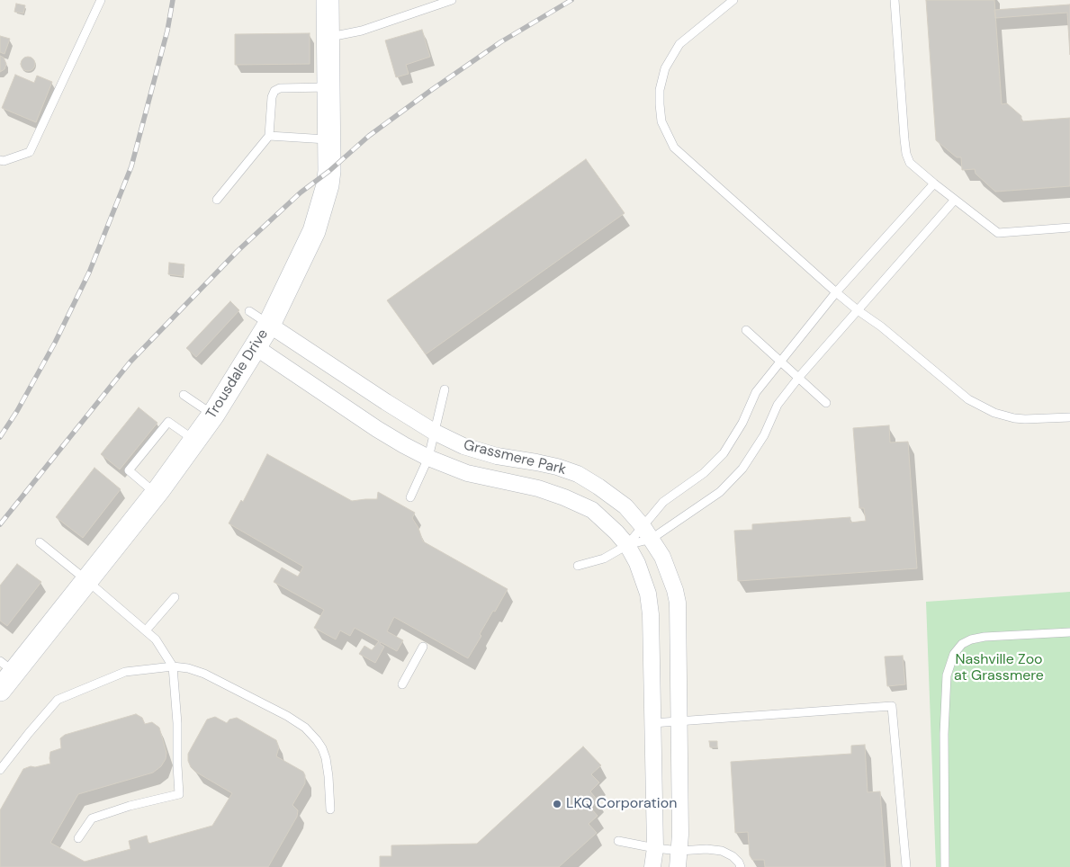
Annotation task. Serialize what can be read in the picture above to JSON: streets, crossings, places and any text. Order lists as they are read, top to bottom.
{
  "streets": {
    "street": ["Trousdale Drive", "Grassmere Park"]
  },
  "crossings": [
    ["Trousdale Drive", "Grassmere Park"]
  ],
  "parks": ["Nashville Zoo at Grassmere"],
  "places": ["LKQ Corporation"]
}
